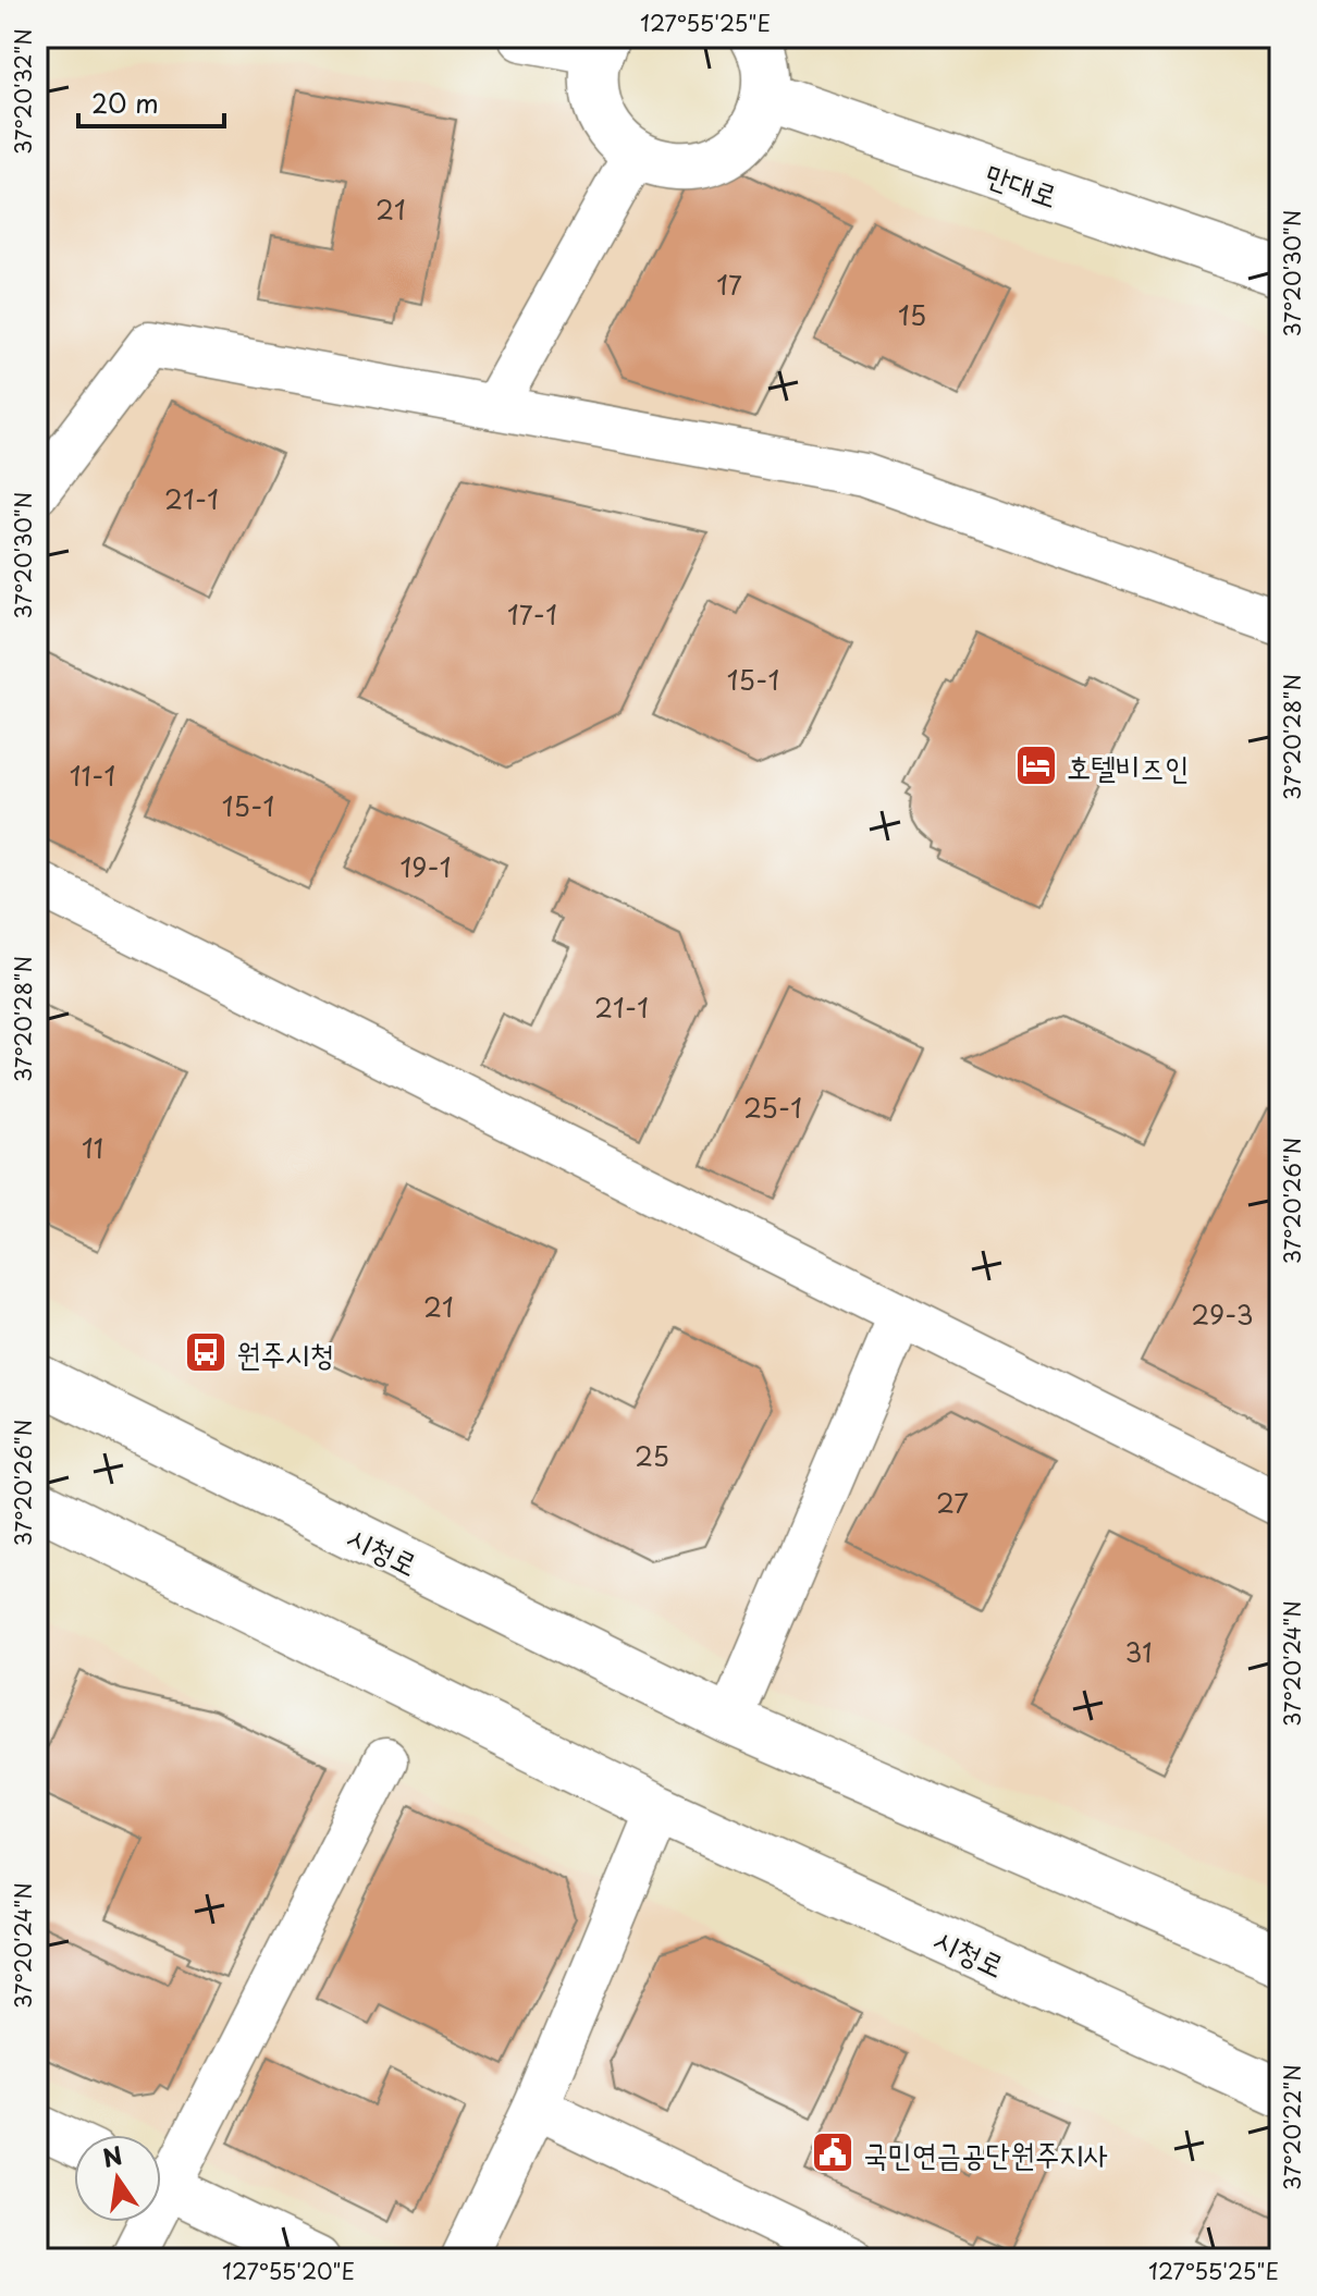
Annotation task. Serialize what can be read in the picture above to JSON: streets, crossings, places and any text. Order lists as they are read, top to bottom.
{
  "streets": {
    "street": ["만대로", "시청로"]
  },
  "places": {
    "hotel": ["호텔비즈인"],
    "bus stop": ["원주시청"],
    "public building": ["국민연금공단원주지사"]
  },
  "house_numbers": [
    "21",
    "17",
    "15",
    "21-1",
    "17-1",
    "15-1",
    "11-1",
    "15-1",
    "19-1",
    "21-1",
    "25-1",
    "11",
    "21",
    "29-3",
    "25",
    "27",
    "31"
  ],
  "scale_bar": "20 m",
  "north": "top",
  "coordinates": [
    "127°55'25\"E",
    "37°20'32\"N",
    "37°20'30\"N",
    "37°20'28\"N",
    "37°20'26\"N",
    "37°20'24\"N",
    "37°20'22\"N",
    "127°55'20\"E"
  ]
}
